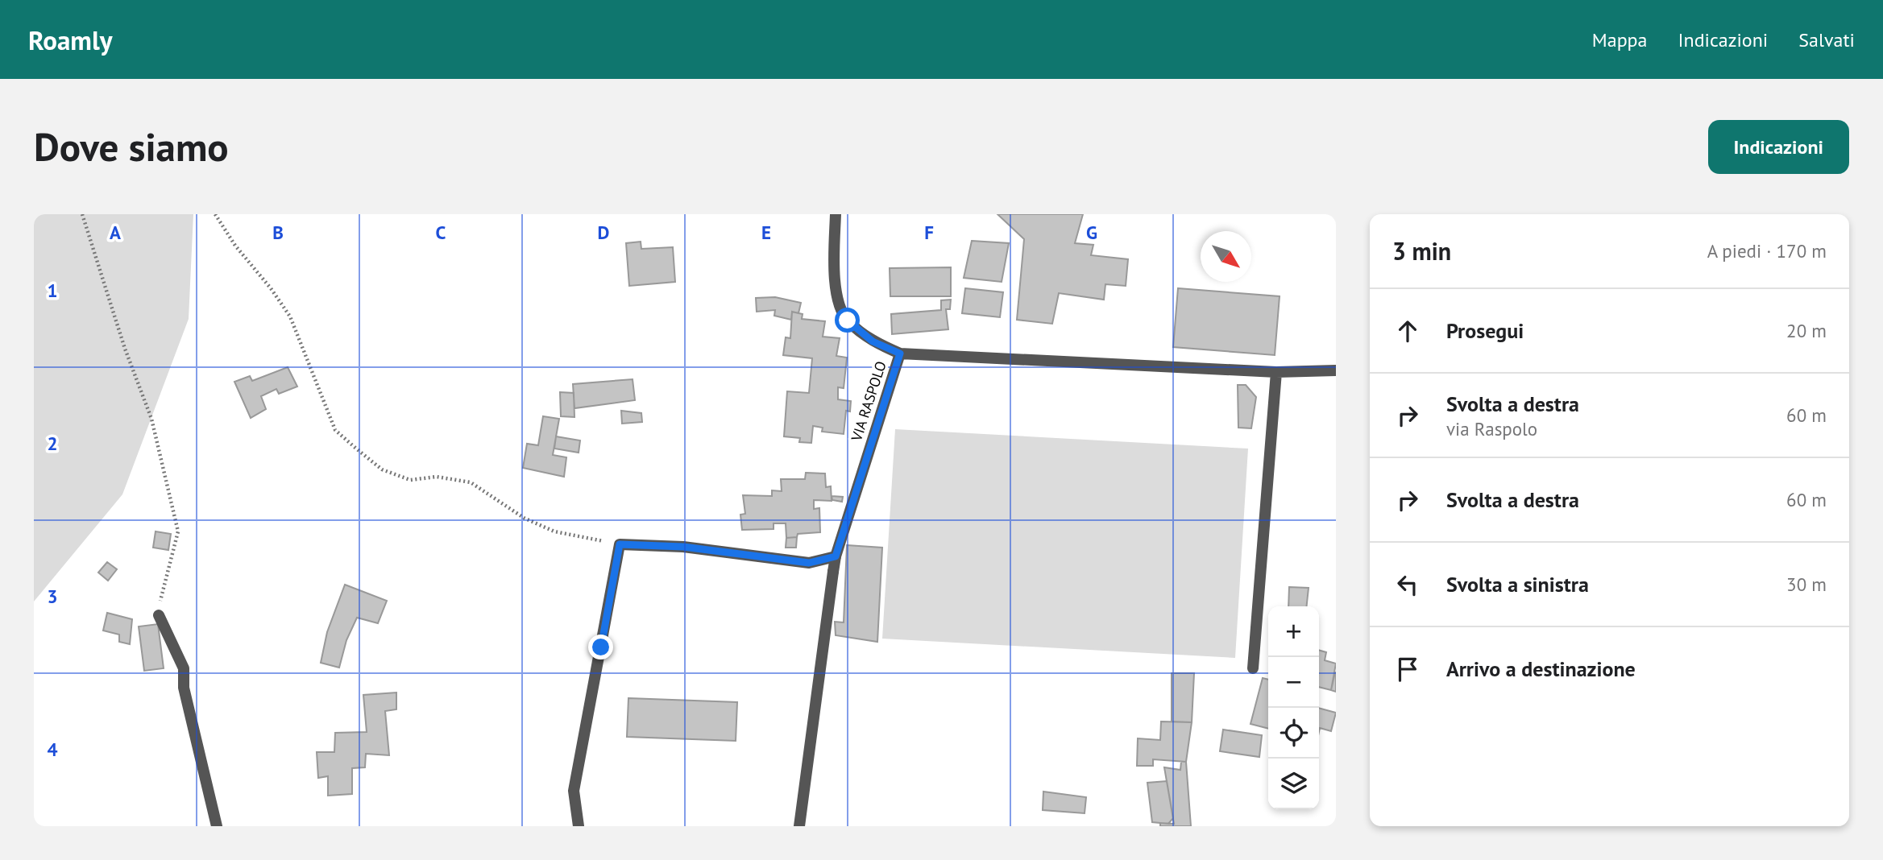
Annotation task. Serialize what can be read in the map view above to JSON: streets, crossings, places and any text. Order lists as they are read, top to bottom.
{
  "streets": {
    "street": ["VIA RASPOLO"]
  },
  "north": "bottom right",
  "page": {
    "header": "Roamly",
    "nav": ["Mappa", "Indicazioni", "Salvati"],
    "buttons": "Indicazioni",
    "title": "Dove siamo",
    "heading": ["3 min", "A piedi · 170 m"],
    "list": [
      ["Prosegui", "20 m"],
      ["Svolta a destra", "via Raspolo", "60 m"],
      ["Svolta a destra", "60 m"],
      ["Svolta a sinistra", "30 m"],
      "Arrivo a destinazione"
    ],
    "map_buttons": ["+", "−"]
  },
  "grid": {
    "columns": [
      "A",
      "B",
      "C",
      "D",
      "E",
      "F",
      "G"
    ],
    "rows": [
      "1",
      "2",
      "3",
      "4"
    ]
  }
}
